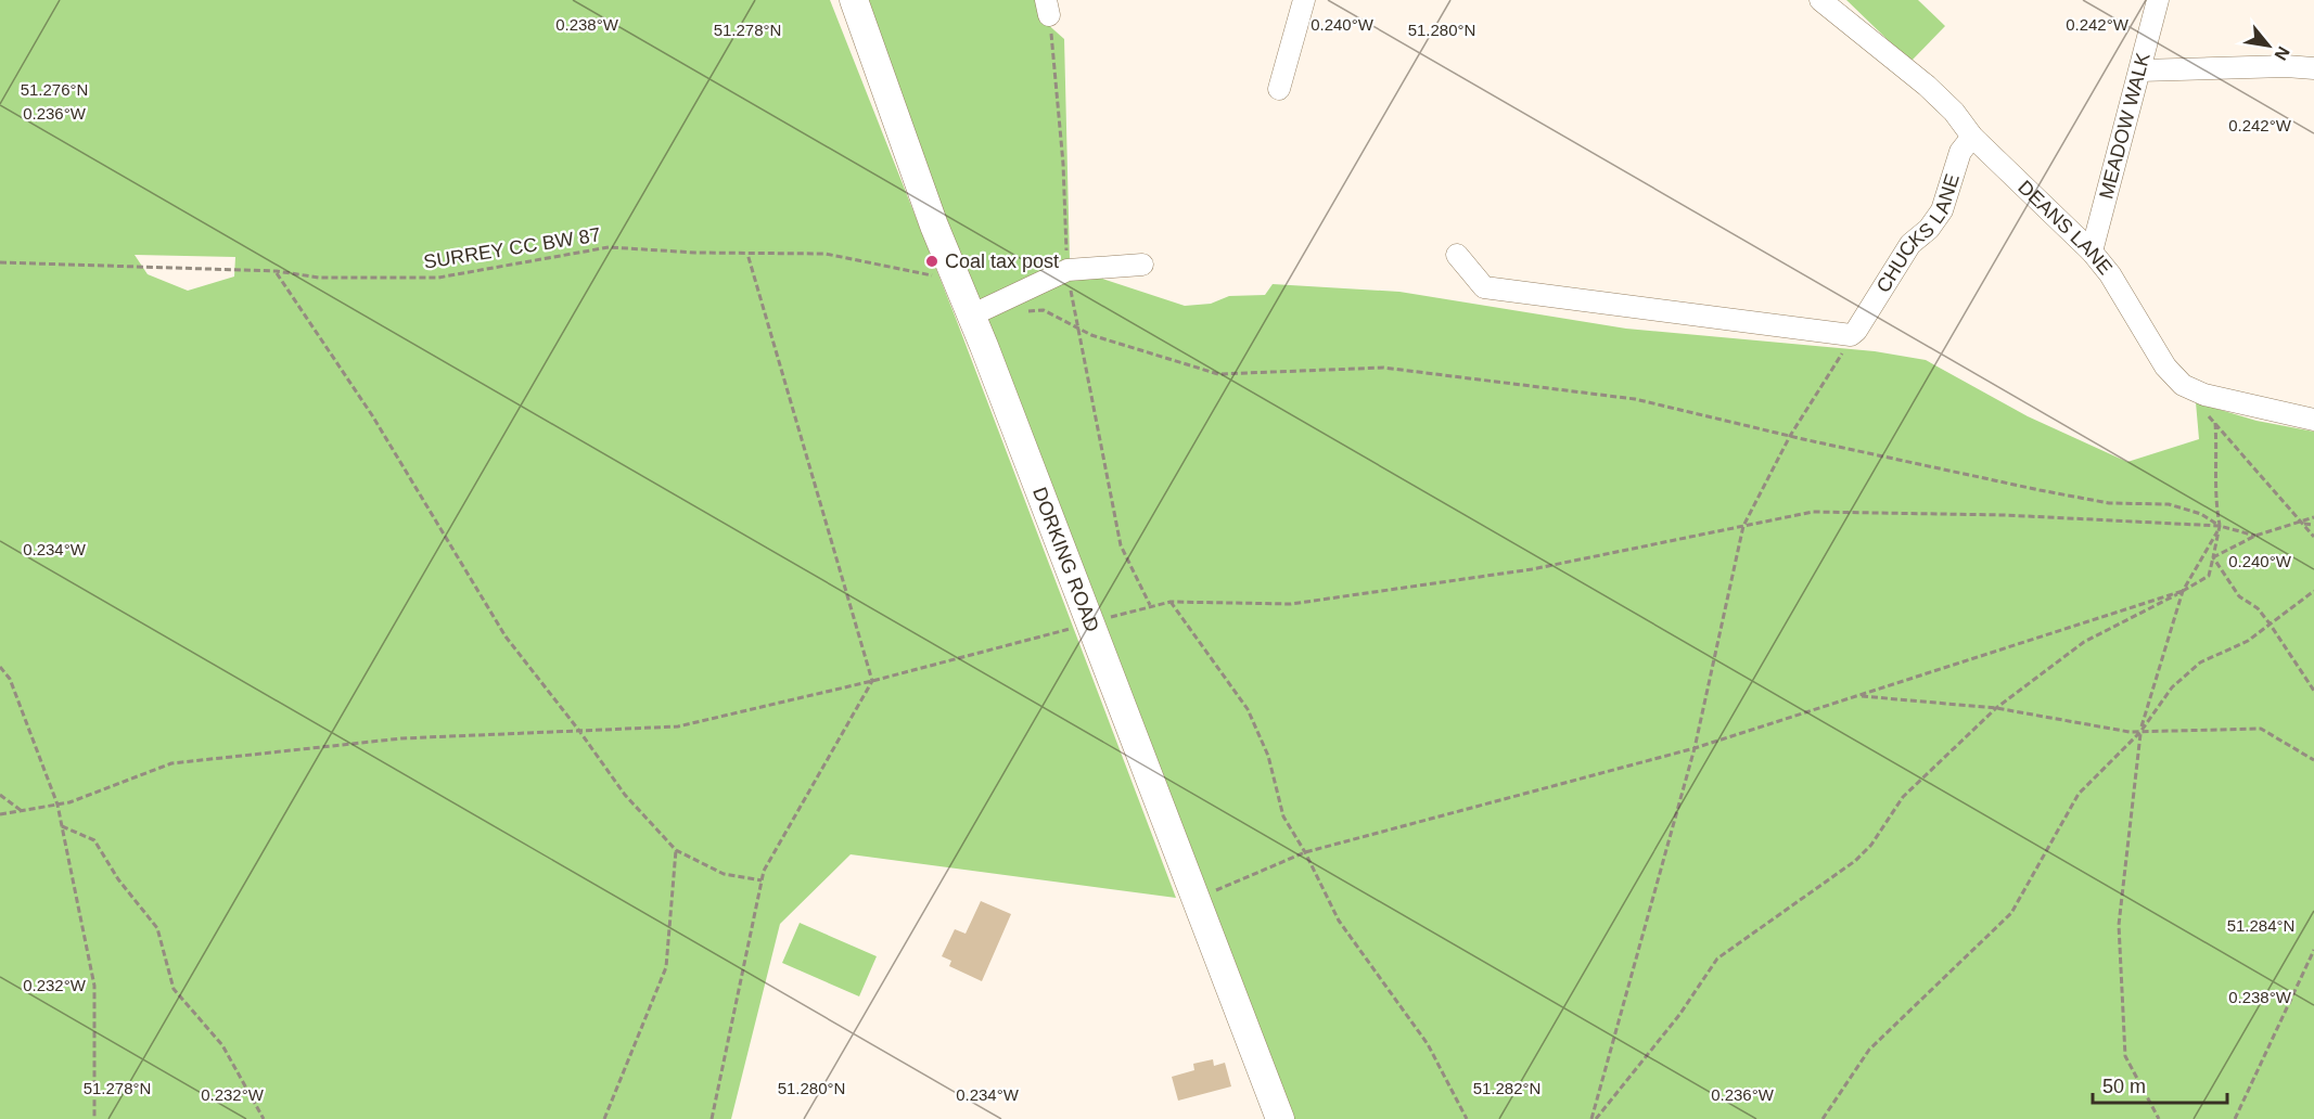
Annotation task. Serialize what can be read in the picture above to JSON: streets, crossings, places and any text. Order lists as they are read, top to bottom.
{
  "streets": {
    "main road": ["DORKING ROAD"],
    "street": ["MEADOW WALK", "DEANS LANE", "CHUCKS LANE"],
    "path": ["SURREY CC BW 87"]
  },
  "crossings": [
    ["MEADOW WALK", "DEANS LANE"],
    ["DEANS LANE", "CHUCKS LANE"]
  ],
  "places": ["Coal tax post"],
  "scale_bar": "50 m",
  "north": "bottom right",
  "coordinates": [
    "0.238°W",
    "0.240°W",
    "0.242°W",
    "51.280°N",
    "51.278°N",
    "51.276°N",
    "0.236°W",
    "0.234°W",
    "51.284°N",
    "0.232°W",
    "51.282°N"
  ]
}
